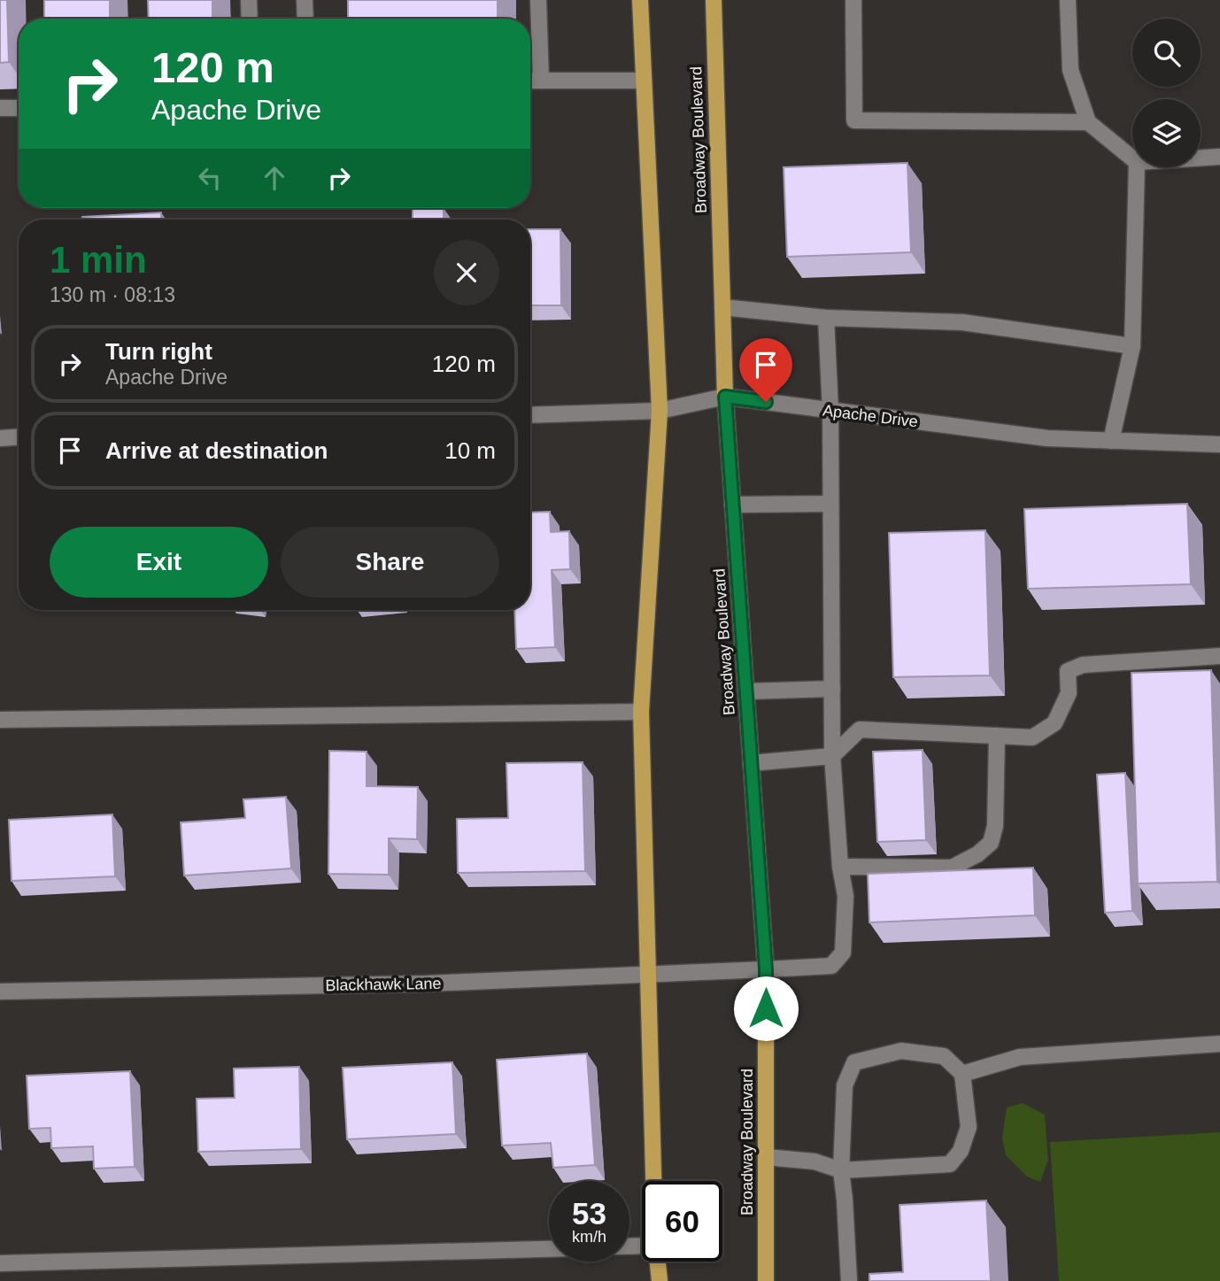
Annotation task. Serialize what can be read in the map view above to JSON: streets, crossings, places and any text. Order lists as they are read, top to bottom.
{
  "streets": {
    "main road": ["Broadway Boulevard"],
    "street": ["Apache Drive", "Blackhawk Lane"]
  },
  "crossings": [
    ["Broadway Boulevard", "Apache Drive"],
    ["Broadway Boulevard", "Blackhawk Lane"],
    ["Apache Drive", "Blackhawk Lane"]
  ],
  "page": {
    "turn": ["120 m", "Apache Drive"],
    "heading": ["1 min", "130 m · 08:13"],
    "list": [
      {
        "name": "Turn right",
        "note": "Apache Drive",
        "value": "120 m"
      },
      {
        "name": "Arrive at destination",
        "value": "10 m"
      }
    ],
    "buttons": ["Exit", "Share"],
    "speed": "53 km/h",
    "limit": "60"
  }
}
